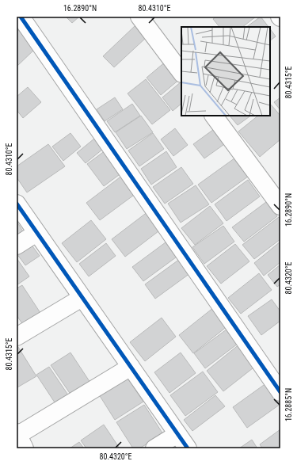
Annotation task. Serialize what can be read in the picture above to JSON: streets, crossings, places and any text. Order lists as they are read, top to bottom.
{
  "coordinates": [
    "16.2890°N",
    "80.4310°E",
    "80.4315°E",
    "80.4320°E",
    "16.2885°N"
  ]
}
